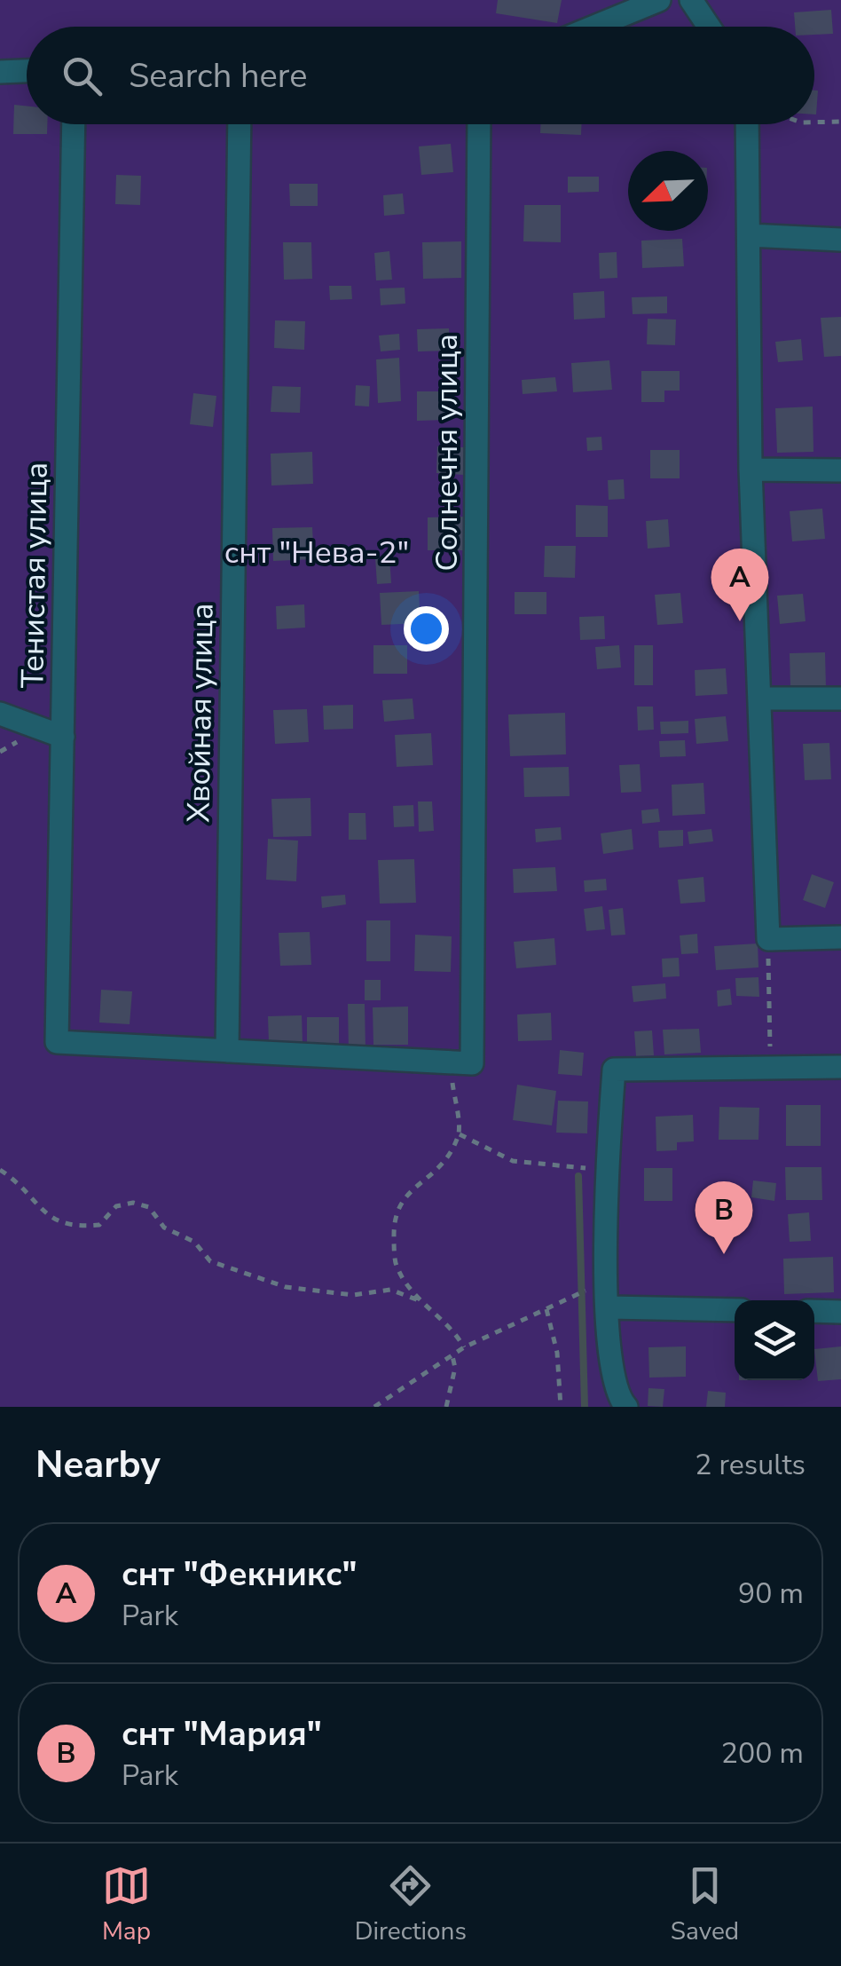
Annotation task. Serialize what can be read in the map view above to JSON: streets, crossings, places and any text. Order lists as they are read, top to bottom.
{
  "streets": {
    "street": ["Солнечня улица", "Тенистая улица", "Хвойная улица"]
  },
  "crossings": [
    ["Тенистая улица", "Хвойная улица"]
  ],
  "parks": ["снт \"Нева-2\""],
  "north": "bottom left",
  "page": {
    "search": "Search here",
    "pins": ["A", "B"],
    "heading": ["Nearby", "2 results"],
    "list": [
      {
        "mark": "A",
        "name": "снт \"Фекникс\"",
        "note": "Park",
        "value": "90 m"
      },
      {
        "mark": "B",
        "name": "снт \"Мария\"",
        "note": "Park",
        "value": "200 m"
      }
    ],
    "nav": ["Map", "Directions", "Saved"]
  }
}
